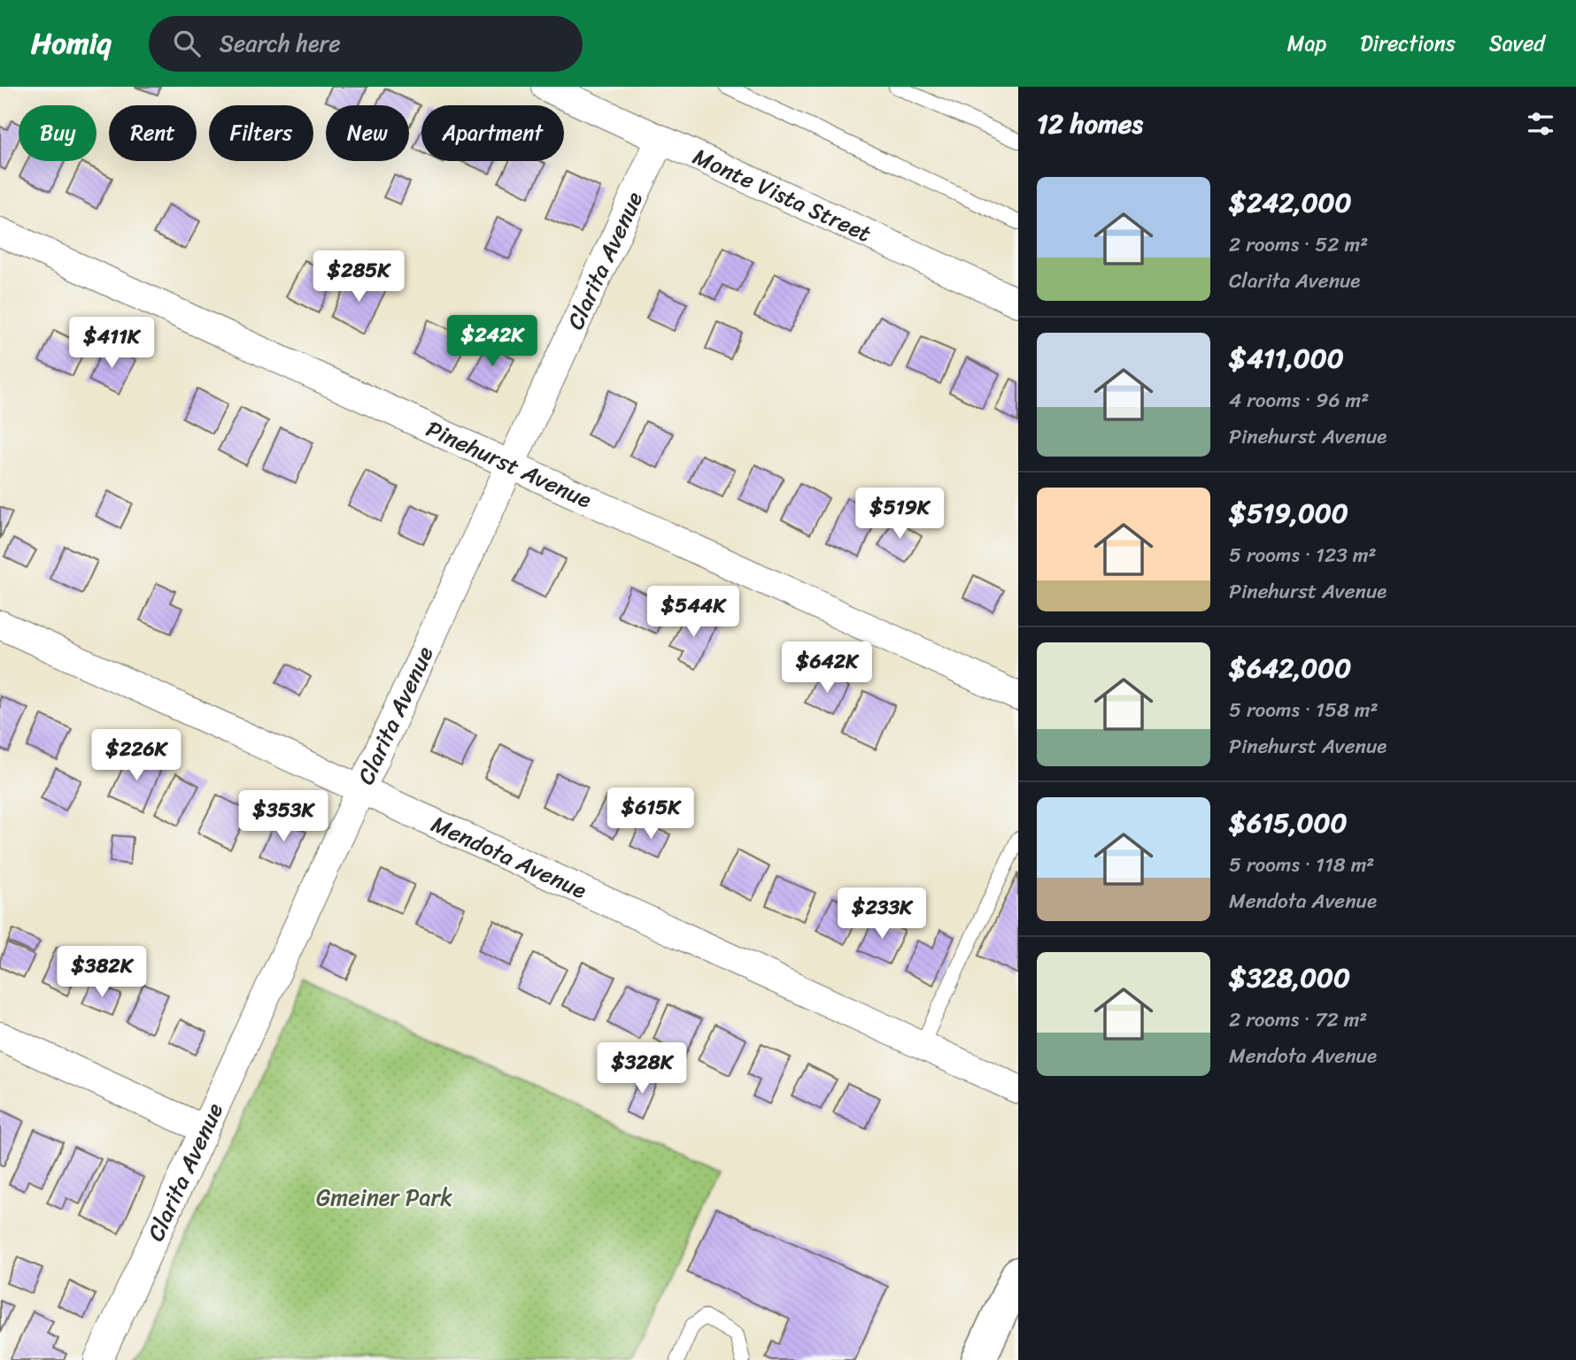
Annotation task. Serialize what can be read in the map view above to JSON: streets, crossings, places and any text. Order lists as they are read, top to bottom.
{
  "streets": {
    "street": [
      "Monte Vista Street",
      "Clarita Avenue",
      "Pinehurst Avenue",
      "Mendota Avenue"
    ]
  },
  "crossings": [
    ["Monte Vista Street", "Clarita Avenue"],
    ["Clarita Avenue", "Pinehurst Avenue"],
    ["Clarita Avenue", "Mendota Avenue"]
  ],
  "parks": ["Gmeiner Park"],
  "page": {
    "header": "Homiq",
    "search": "Search here",
    "nav": ["Map", "Directions", "Saved"],
    "heading": "12 homes",
    "chip": [
      "Buy",
      "Rent",
      "Filters",
      "New",
      "Apartment"
    ],
    "list": [
      {
        "name": "$242,000",
        "note": "2 rooms · 52 m² · Clarita Avenue"
      },
      {
        "name": "$411,000",
        "note": "4 rooms · 96 m² · Pinehurst Avenue"
      },
      {
        "name": "$519,000",
        "note": "5 rooms · 123 m² · Pinehurst Avenue"
      },
      {
        "name": "$642,000",
        "note": "5 rooms · 158 m² · Pinehurst Avenue"
      },
      {
        "name": "$615,000",
        "note": "5 rooms · 118 m² · Mendota Avenue"
      },
      {
        "name": "$328,000",
        "note": "2 rooms · 72 m² · Mendota Avenue"
      }
    ],
    "price": [
      "$285K",
      "$242K",
      "$411K",
      "$519K",
      "$544K",
      "$642K",
      "$226K",
      "$615K",
      "$353K",
      "$233K",
      "$382K",
      "$328K"
    ]
  }
}
